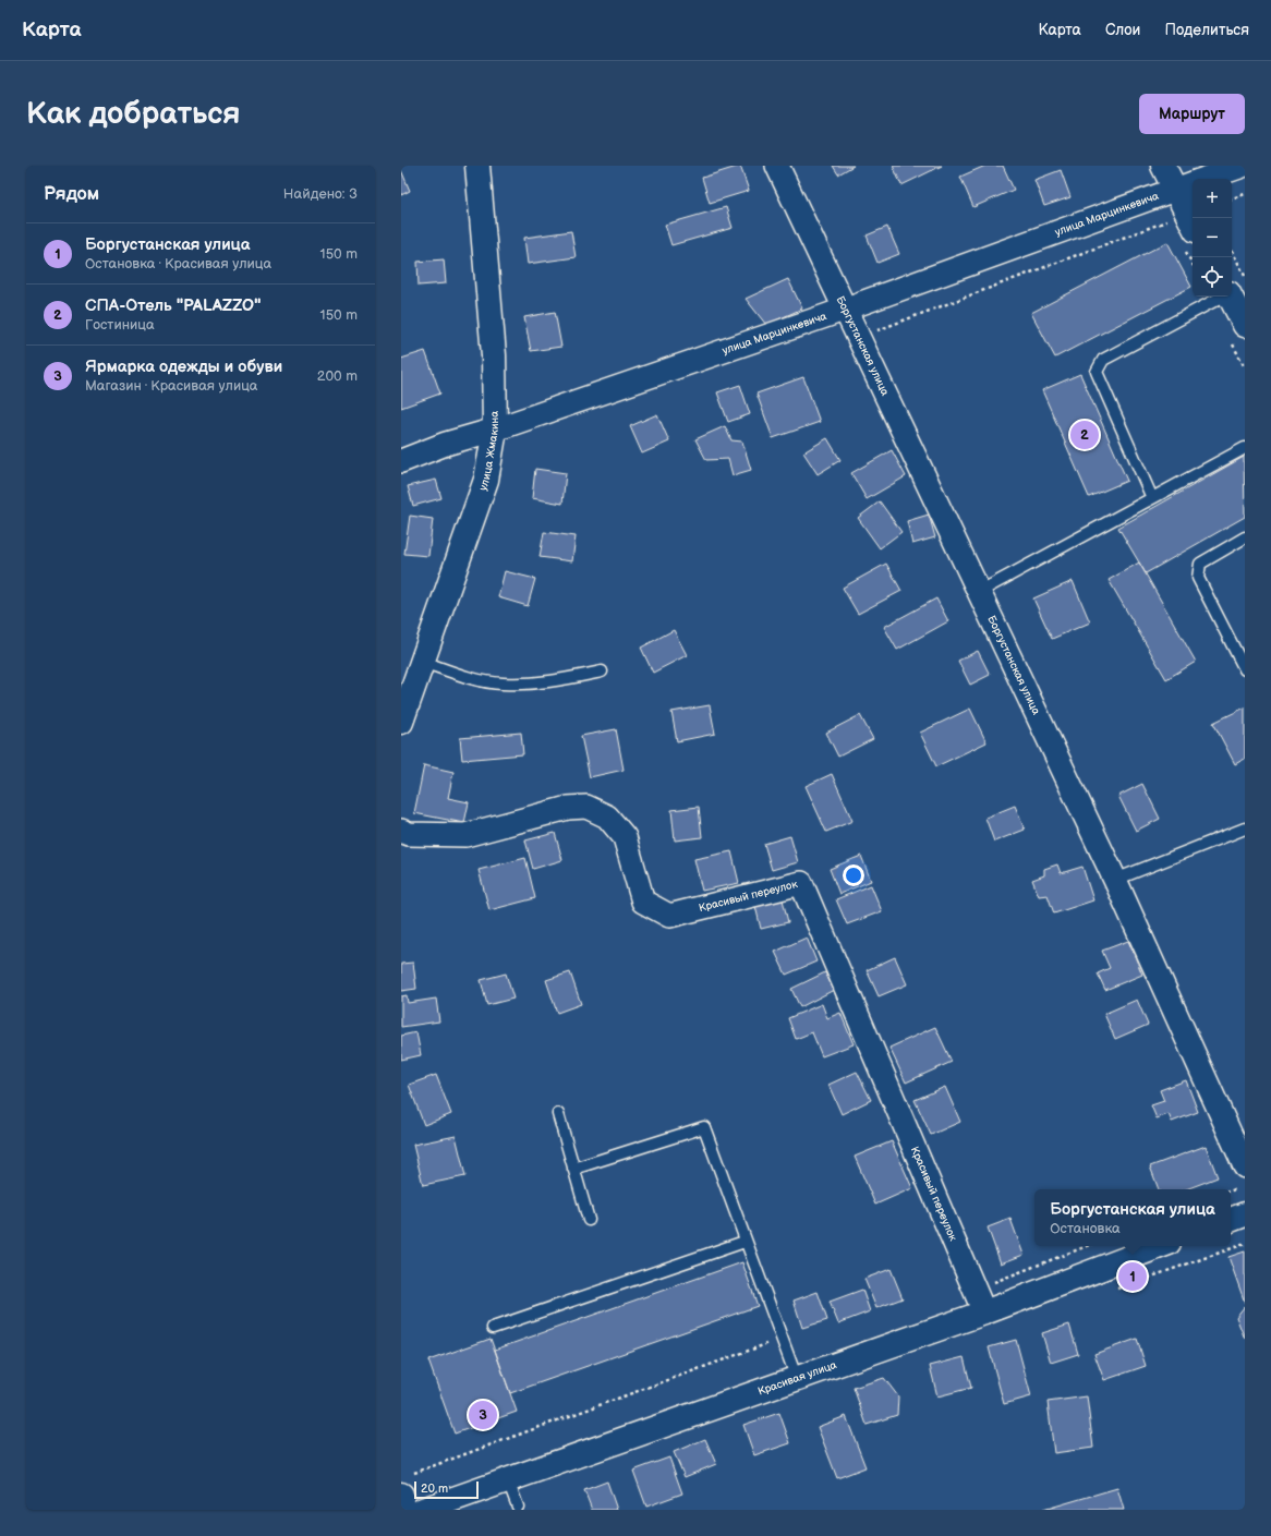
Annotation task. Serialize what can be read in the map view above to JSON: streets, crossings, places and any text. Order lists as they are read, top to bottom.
{
  "streets": {
    "main road": ["улица Жмакина", "Красивая улица"],
    "street": ["улица Марцинкевича", "Боргустанская улица", "Красивый переулок"]
  },
  "crossings": [
    ["улица Марцинкевича", "Боргустанская улица"],
    ["улица Марцинкевича", "улица Жмакина"],
    ["Красивый переулок", "Красивая улица"]
  ],
  "scale_bar": "20 m",
  "page": {
    "header": "Карта",
    "nav": ["Карта", "Слои", "Поделиться"],
    "buttons": "Маршрут",
    "title": "Как добраться",
    "heading": ["Рядом", "Найдено: 3"],
    "map_buttons": ["+", "−"],
    "list": [
      {
        "mark": "1",
        "name": "Боргустанская улица",
        "note": "Остановка · Красивая улица",
        "value": "150 m"
      },
      {
        "mark": "2",
        "name": "СПА-Отель \"PALAZZO\"",
        "note": "Гостиница",
        "value": "150 m"
      },
      {
        "mark": "3",
        "name": "Ярмарка одежды и обуви",
        "note": "Магазин · Красивая улица",
        "value": "200 m"
      }
    ],
    "pins": ["2", "1", "3"],
    "popup": ["Боргустанская улица", "Остановка"],
    "scale": "20 m"
  }
}
